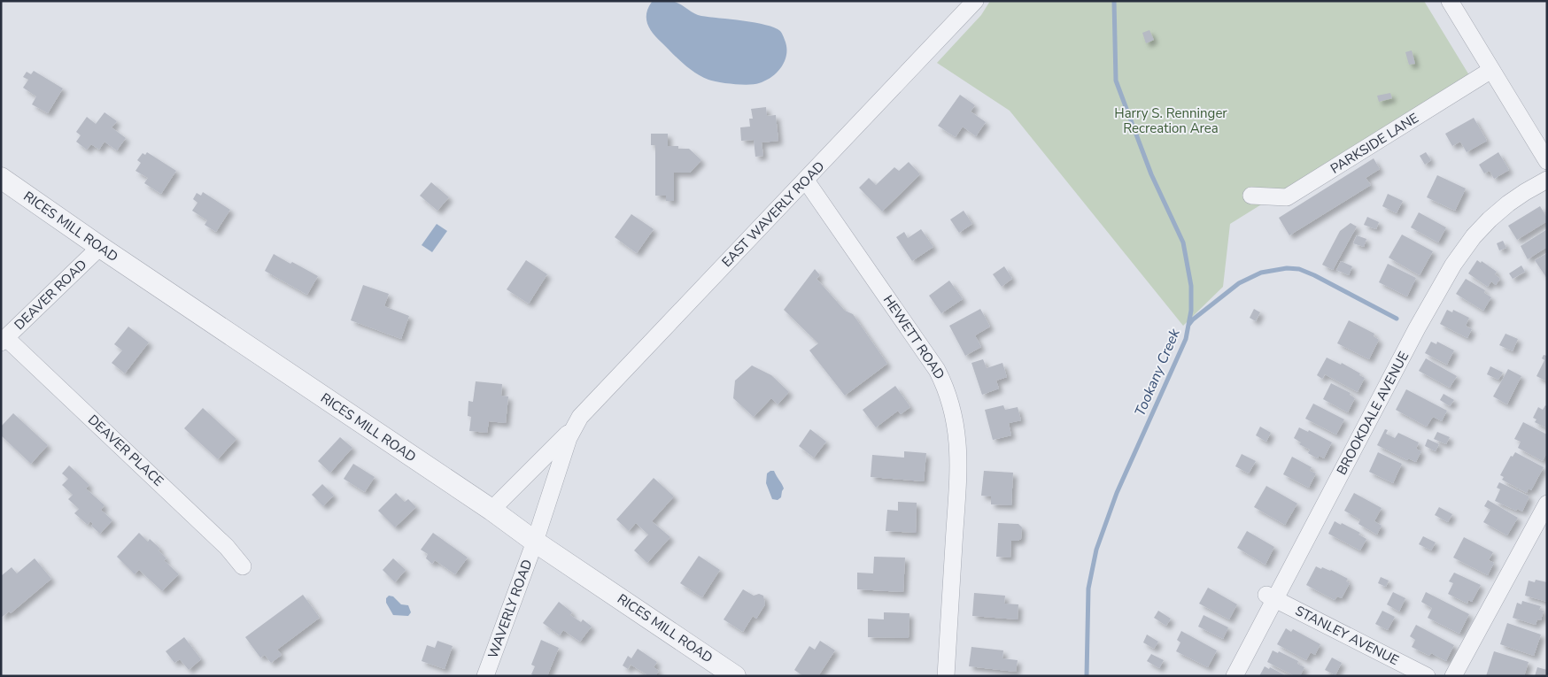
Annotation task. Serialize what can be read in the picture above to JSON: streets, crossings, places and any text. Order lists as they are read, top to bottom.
{
  "streets": {
    "street": [
      "PARKSIDE LANE",
      "EAST WAVERLY ROAD",
      "RICES MILL ROAD",
      "DEAVER ROAD",
      "HEWETT ROAD",
      "BROOKDALE AVENUE",
      "DEAVER PLACE",
      "WAVERLY ROAD",
      "STANLEY AVENUE"
    ]
  },
  "crossings": [
    ["EAST WAVERLY ROAD", "RICES MILL ROAD"],
    ["EAST WAVERLY ROAD", "HEWETT ROAD"],
    ["EAST WAVERLY ROAD", "WAVERLY ROAD"],
    ["RICES MILL ROAD", "DEAVER ROAD"],
    ["RICES MILL ROAD", "WAVERLY ROAD"],
    ["DEAVER ROAD", "DEAVER PLACE"],
    ["BROOKDALE AVENUE", "STANLEY AVENUE"]
  ],
  "water": ["Tookany Creek"],
  "parks": ["Harry S. Renninger Recreation Area"]
}
